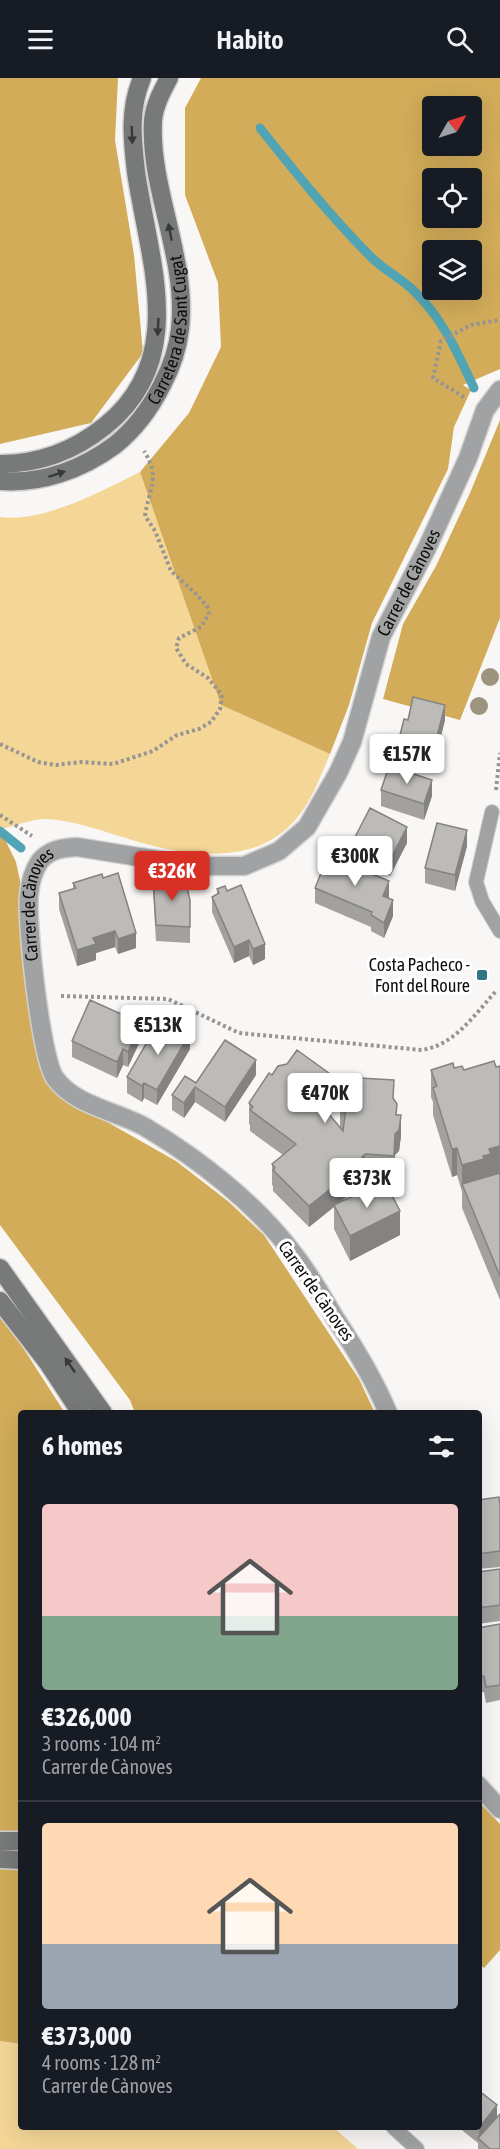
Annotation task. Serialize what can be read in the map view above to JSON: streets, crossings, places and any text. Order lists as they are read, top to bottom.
{
  "streets": {
    "main road": ["Carretera de Sant Cugat"],
    "street": ["Carrer de Cànoves"]
  },
  "places": {
    "transit": ["Costa Pacheco - Font del Roure"]
  },
  "north": "top right",
  "page": {
    "header": "Habito",
    "price": [
      "€157K",
      "€300K",
      "€326K",
      "€513K",
      "€470K",
      "€373K"
    ],
    "heading": "6 homes",
    "list": [
      {
        "name": "€326,000",
        "note": "3 rooms · 104 m² · Carrer de Cànoves"
      },
      {
        "name": "€373,000",
        "note": "4 rooms · 128 m² · Carrer de Cànoves"
      }
    ]
  }
}
